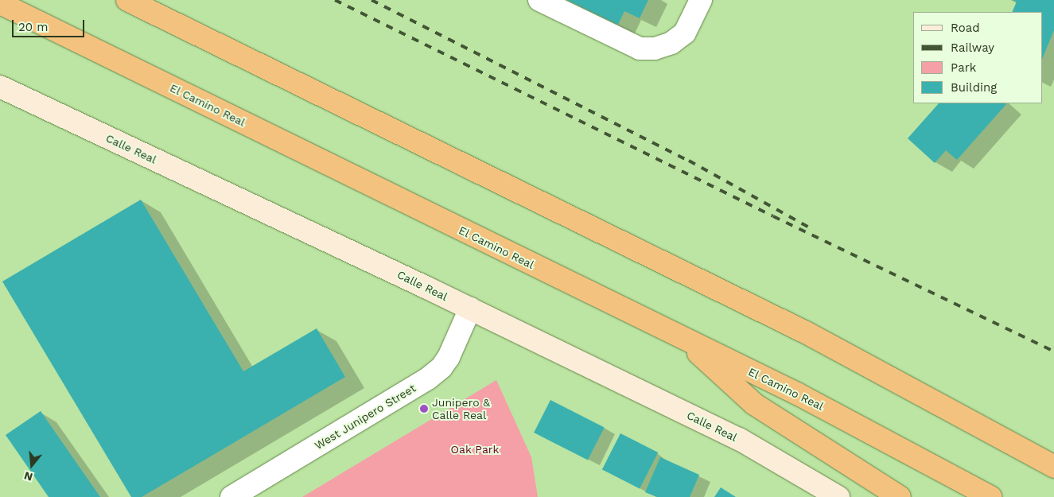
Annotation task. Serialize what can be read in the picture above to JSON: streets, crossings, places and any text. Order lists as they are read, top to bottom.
{
  "streets": {
    "highway": ["El Camino Real"],
    "street": ["Calle Real", "West Junipero Street"]
  },
  "crossings": [
    ["Calle Real", "West Junipero Street"]
  ],
  "parks": ["Oak Park"],
  "places": ["Junipero & Calle Real"],
  "legend": [
    "Road",
    "Railway",
    "Park",
    "Building"
  ],
  "scale_bar": "20 m",
  "north": "bottom"
}
